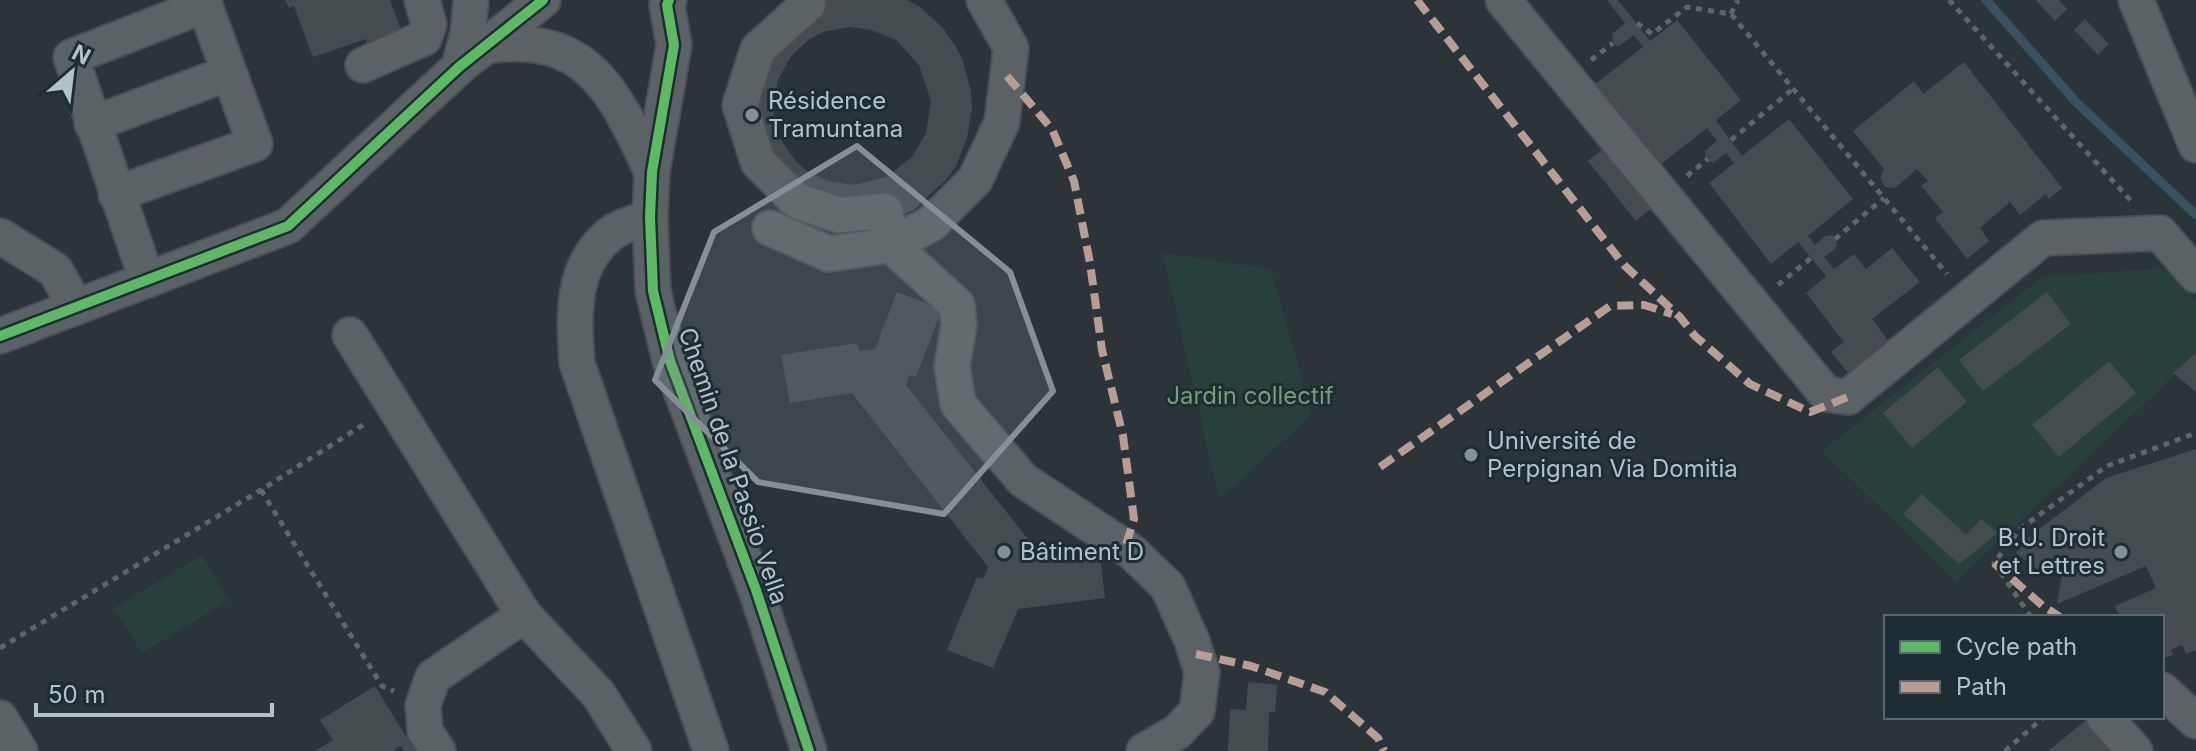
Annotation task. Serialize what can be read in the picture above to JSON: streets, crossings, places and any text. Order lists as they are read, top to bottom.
{
  "streets": {
    "street": ["Chemin de la Passio Vella"]
  },
  "parks": ["Jardin collectif"],
  "places": [
    "Résidence Tramuntana",
    "Université de Perpignan Via Domitia",
    "Bâtiment D",
    "B.U. Droit et Lettres"
  ],
  "legend": ["Cycle path", "Path"],
  "scale_bar": "50 m",
  "north": "top right"
}
